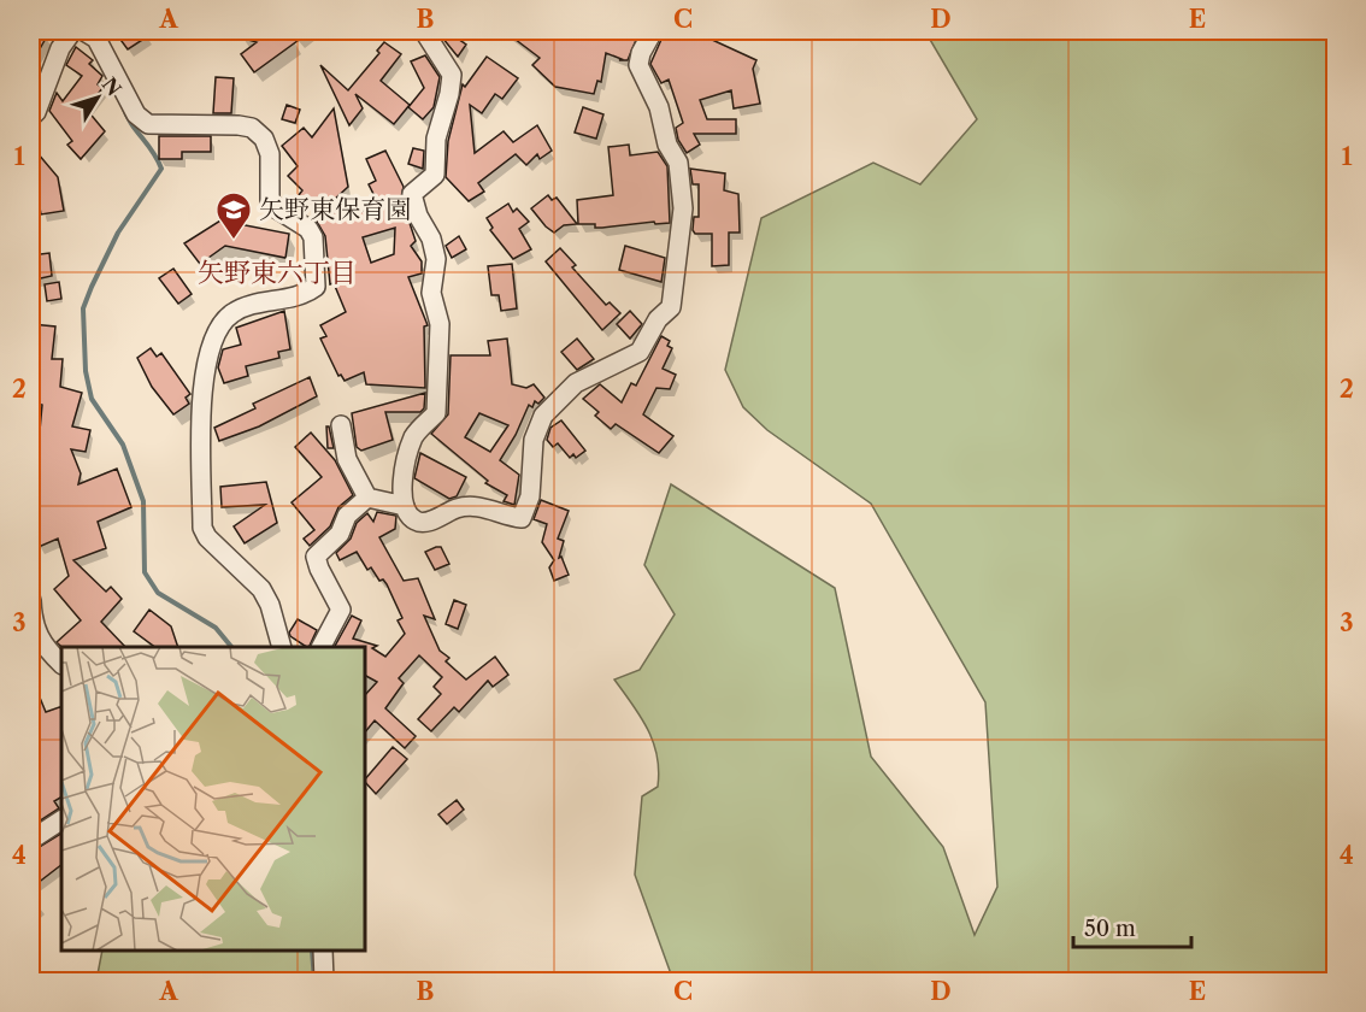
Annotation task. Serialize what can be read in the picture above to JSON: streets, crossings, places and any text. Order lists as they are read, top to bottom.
{
  "districts": ["矢野東六丁目"],
  "places": {
    "school or university": ["矢野東保育園"]
  },
  "scale_bar": "50 m",
  "north": "top right",
  "grid": {
    "columns": [
      "A",
      "B",
      "C",
      "D",
      "E"
    ],
    "rows": [
      "1",
      "2",
      "3",
      "4"
    ]
  }
}
